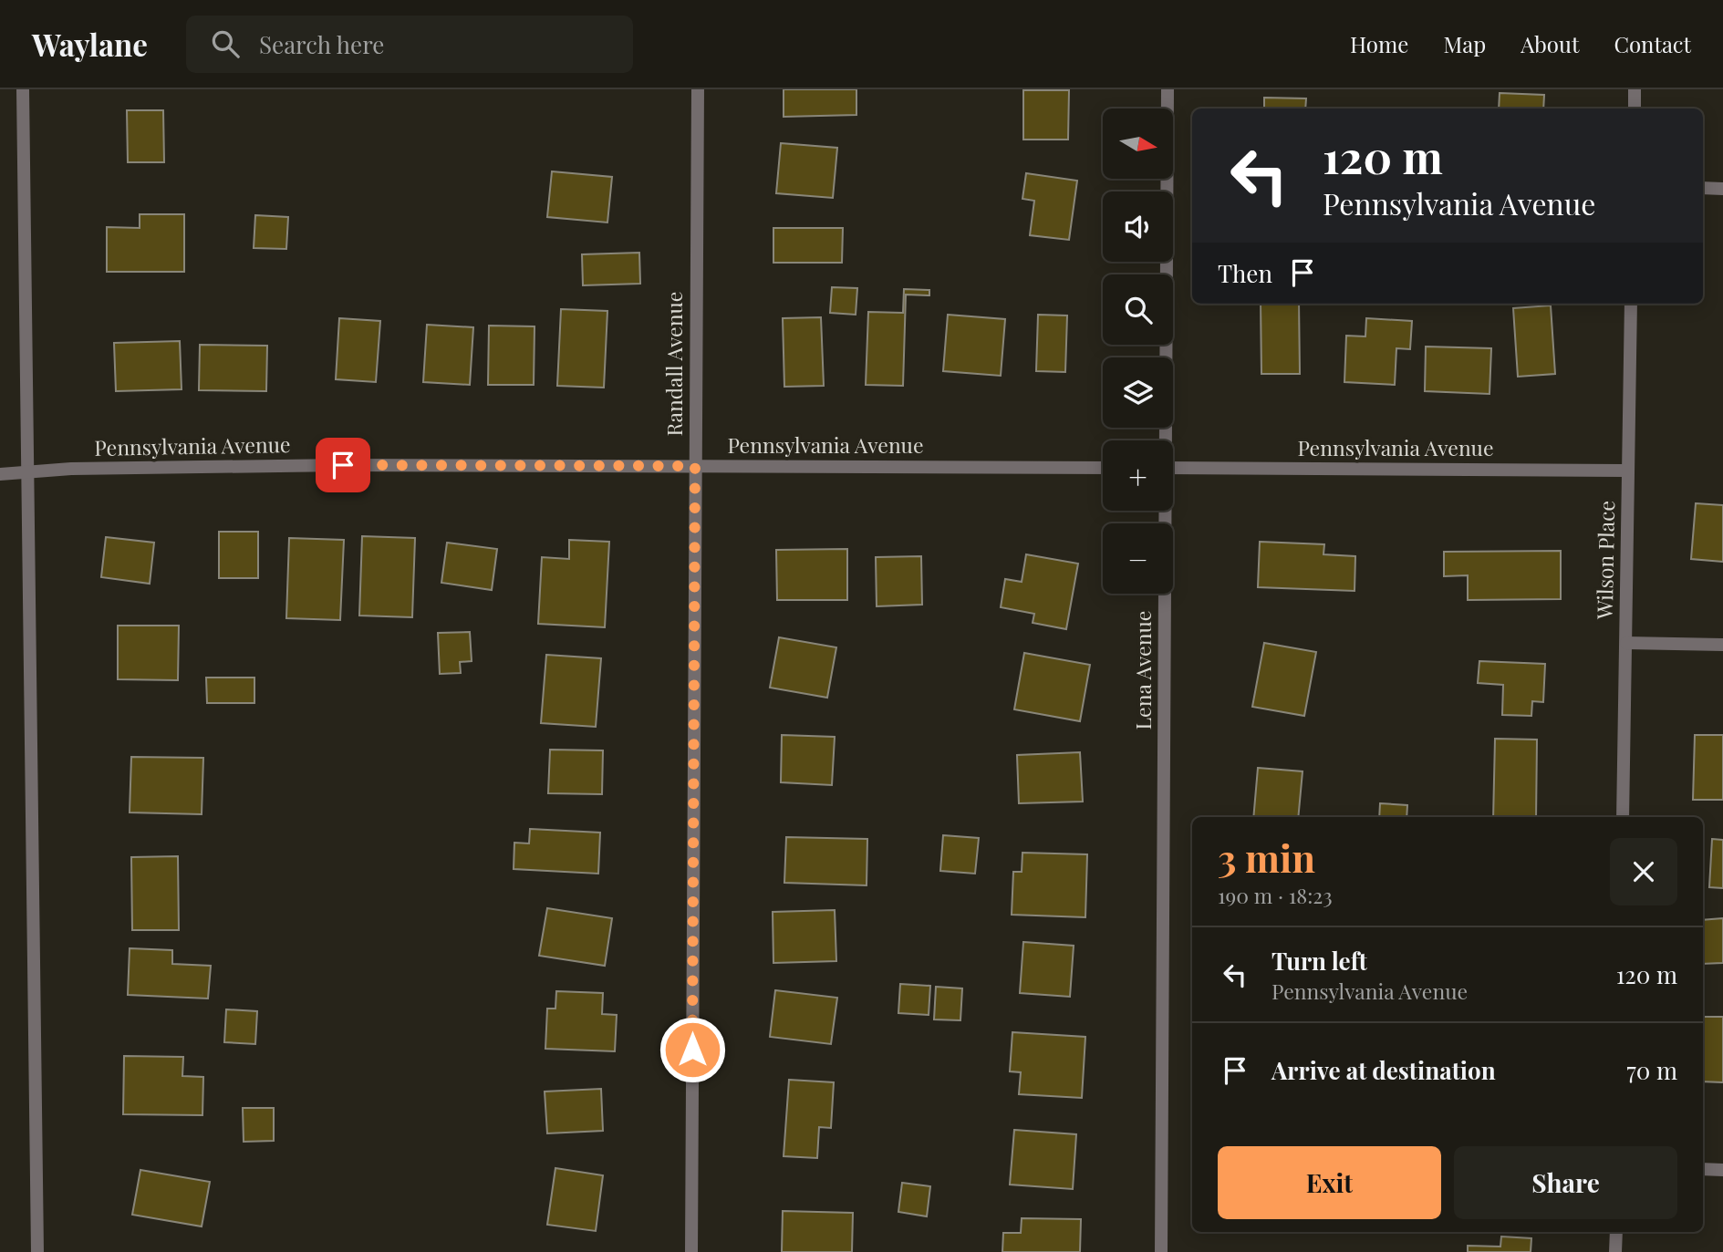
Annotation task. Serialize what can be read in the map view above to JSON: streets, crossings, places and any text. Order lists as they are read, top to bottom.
{
  "streets": {
    "street": [
      "Randall Avenue",
      "Pennsylvania Avenue",
      "Wilson Place",
      "Lena Avenue"
    ]
  },
  "crossings": [
    ["Randall Avenue", "Pennsylvania Avenue"],
    ["Pennsylvania Avenue", "Wilson Place"]
  ],
  "north": "right",
  "page": {
    "header": "Waylane",
    "search": "Search here",
    "nav": [
      "Home",
      "Map",
      "About",
      "Contact"
    ],
    "map_buttons": ["+", "−"],
    "turn": ["120 m", "Pennsylvania Avenue"],
    "then": "Then",
    "heading": ["3 min", "190 m · 18:23"],
    "list": [
      {
        "name": "Turn left",
        "note": "Pennsylvania Avenue",
        "value": "120 m"
      },
      {
        "name": "Arrive at destination",
        "value": "70 m"
      }
    ],
    "buttons": ["Exit", "Share"]
  }
}
